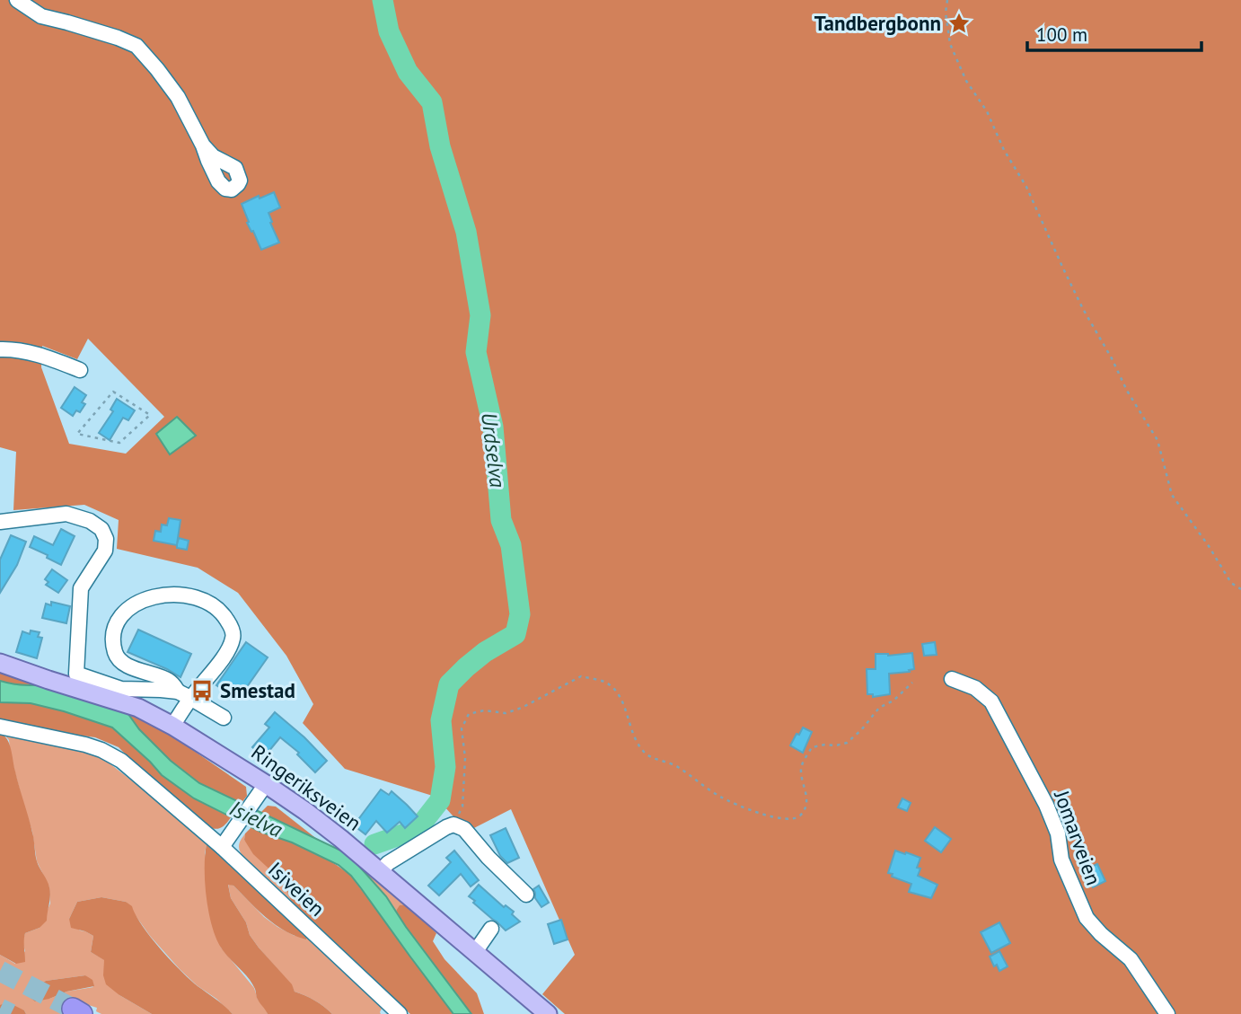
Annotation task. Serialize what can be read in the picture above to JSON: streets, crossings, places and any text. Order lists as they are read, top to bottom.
{
  "streets": {
    "main road": ["Ringeriksveien"],
    "street": ["Jomarveien", "Isiveien"]
  },
  "water": ["Urdselva", "Isielva"],
  "places": {
    "place": ["Tandbergbonn"],
    "bus stop": ["Smestad"]
  },
  "scale_bar": "100 m"
}
